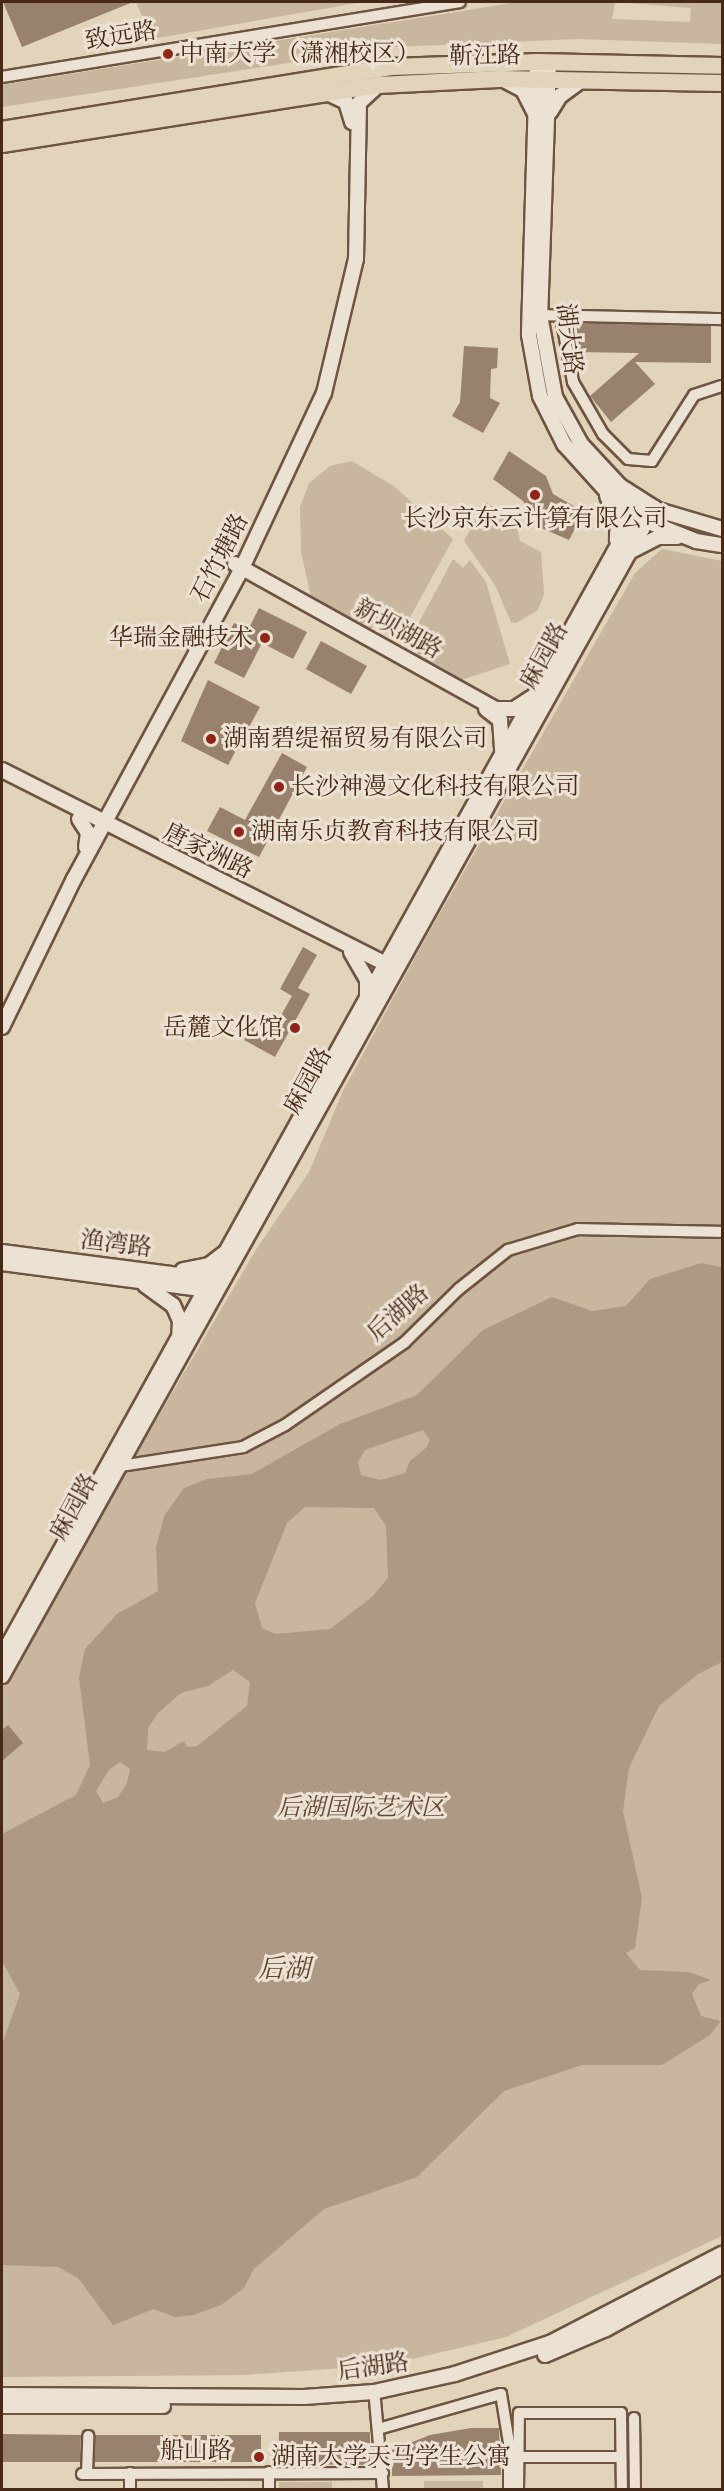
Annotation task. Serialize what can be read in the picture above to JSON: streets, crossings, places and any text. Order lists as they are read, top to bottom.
{
  "streets": {
    "main road": [
      "靳江路",
      "湖大路",
      "石竹塘路",
      "新坝湖路",
      "麻园路",
      "唐家洲路",
      "渔湾路",
      "后湖路"
    ],
    "street": ["致远路", "船山路"]
  },
  "crossings": [
    ["靳江路", "石竹塘路"],
    ["湖大路", "麻园路"],
    ["石竹塘路", "新坝湖路"],
    ["石竹塘路", "唐家洲路"],
    ["新坝湖路", "麻园路"],
    ["麻园路", "唐家洲路"],
    ["麻园路", "渔湾路"],
    ["麻园路", "后湖路"]
  ],
  "water": ["后湖"],
  "parks": ["后湖国际艺术区"],
  "places": [
    "中南大学（潇湘校区）",
    "长沙京东云计算有限公司",
    "华瑞金融技术",
    "湖南碧缇福贸易有限公司",
    "长沙神漫文化科技有限公司",
    "湖南乐贞教育科技有限公司",
    "岳麓文化馆",
    "湖南大学天马学生公寓"
  ]
}
